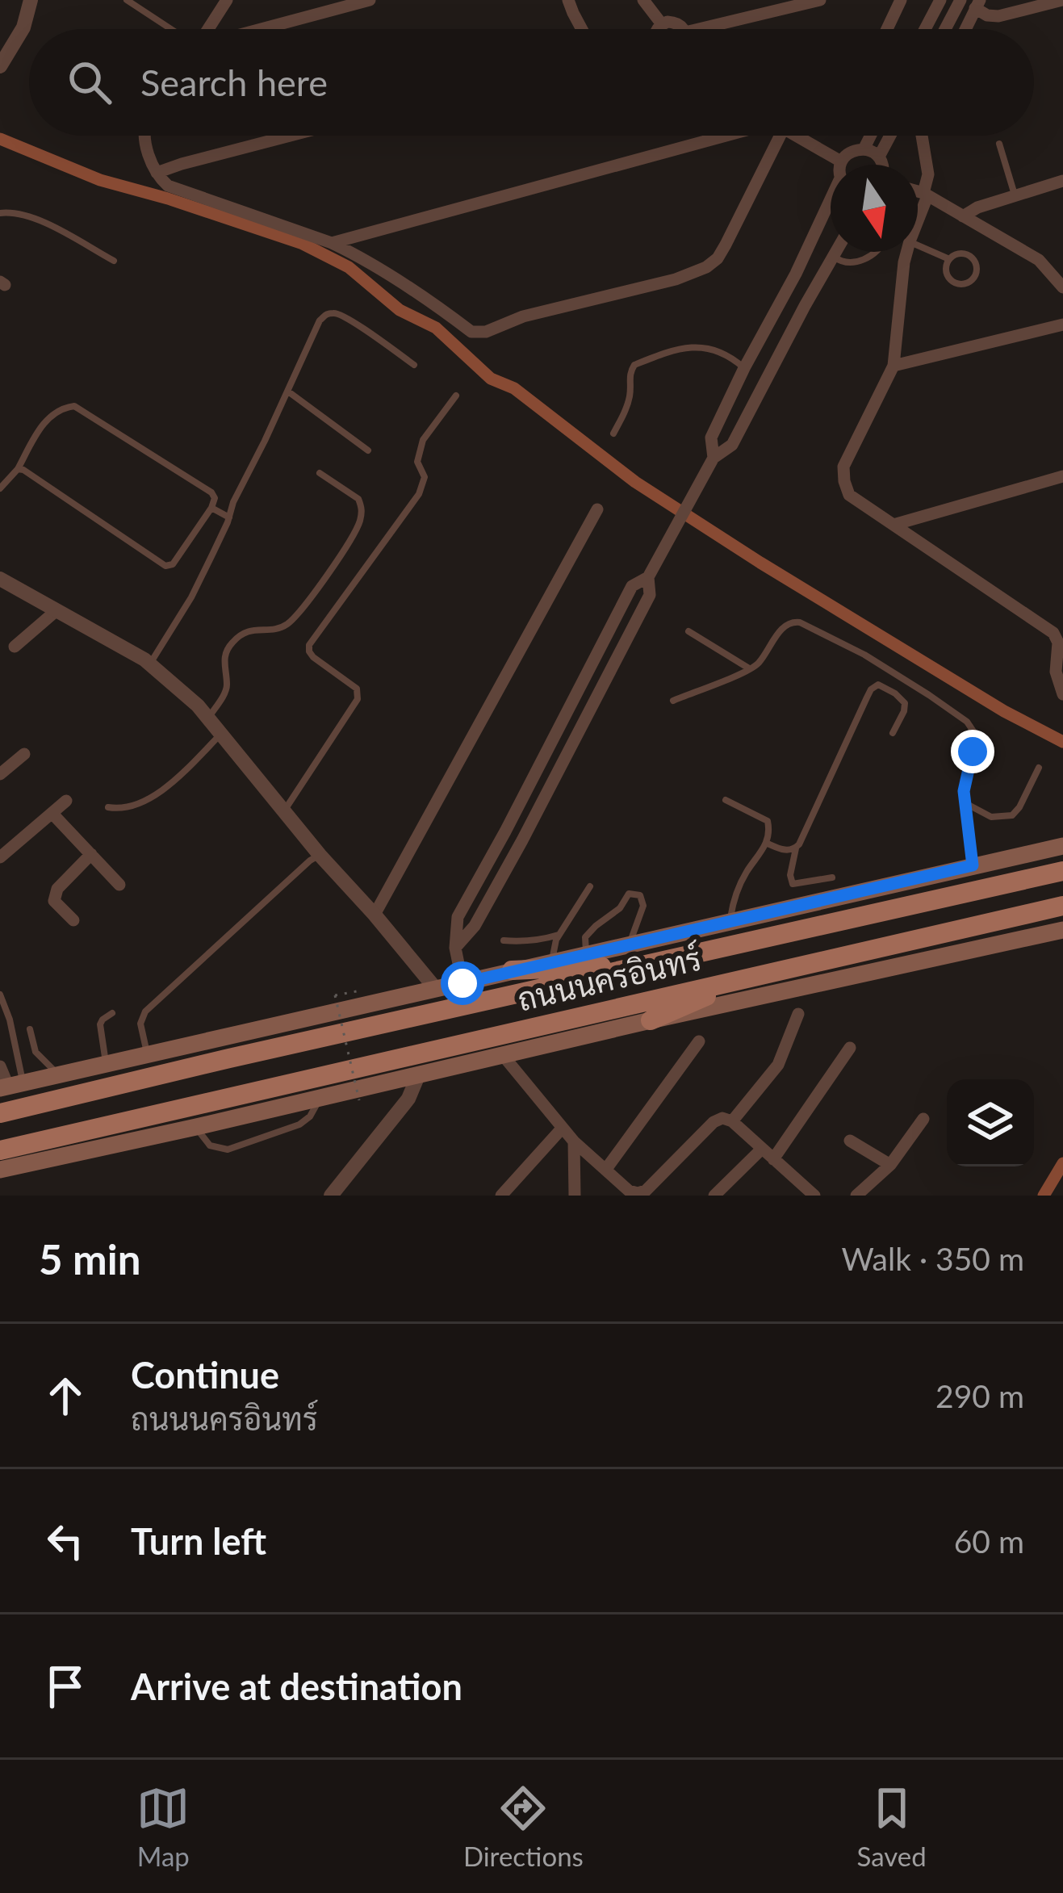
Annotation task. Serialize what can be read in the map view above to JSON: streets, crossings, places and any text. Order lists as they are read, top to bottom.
{
  "streets": {
    "main road": ["ถนนนครอินทร์"]
  },
  "north": "bottom",
  "page": {
    "search": "Search here",
    "heading": ["5 min", "Walk · 350 m"],
    "list": [
      ["Continue", "ถนนนครอินทร์", "290 m"],
      ["Turn left", "60 m"],
      "Arrive at destination"
    ],
    "nav": ["Map", "Directions", "Saved"]
  }
}
